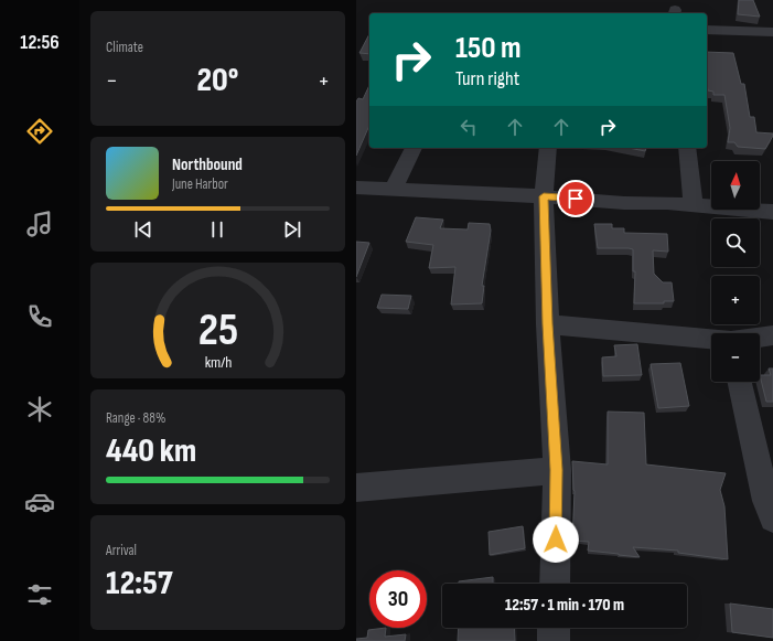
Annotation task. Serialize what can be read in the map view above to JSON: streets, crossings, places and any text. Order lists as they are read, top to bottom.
{
  "north": "top",
  "page": {
    "tabs": "12:56",
    "tile": [
      "Climate",
      ["Range · 88%", "440 km"],
      ["Arrival", "12:57"]
    ],
    "turn": ["150 m", "Turn right"],
    "heat": ["−", "20°", "+"],
    "song": ["Northbound", "June Harbor"],
    "map_buttons": ["+", "−"],
    "limit": "30",
    "trip": "12:57 · 1 min · 170 m",
    "gauge": ["25", "km/h"]
  }
}
